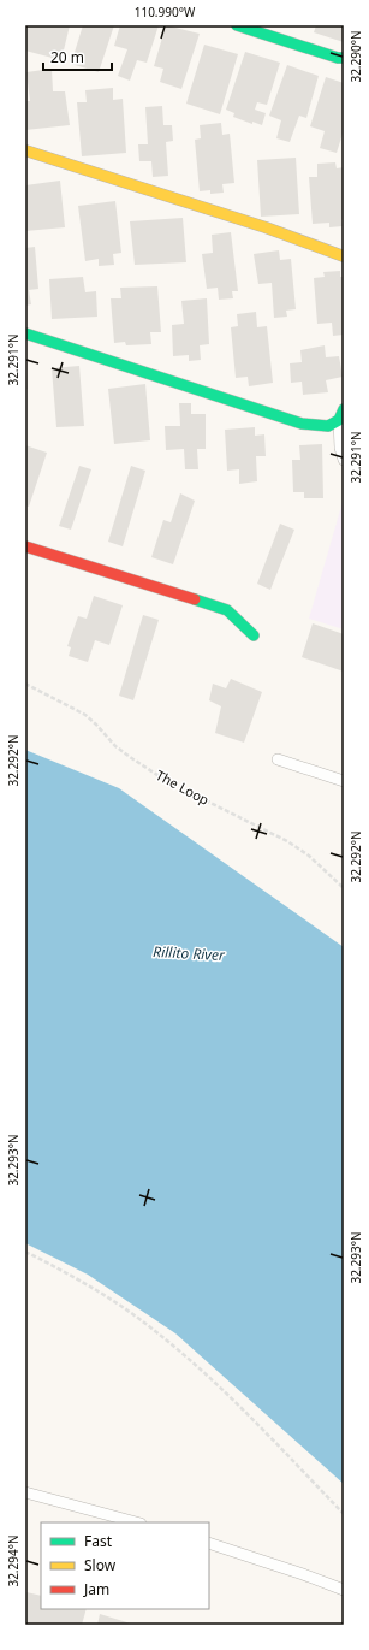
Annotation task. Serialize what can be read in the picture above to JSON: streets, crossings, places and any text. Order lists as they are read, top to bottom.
{
  "streets": {
    "path": ["The Loop"]
  },
  "water": ["Rillito River"],
  "legend": ["Fast", "Slow", "Jam"],
  "scale_bar": "20 m",
  "coordinates": [
    "110.990°W",
    "32.290°N",
    "32.291°N",
    "32.292°N",
    "32.293°N",
    "32.294°N"
  ]
}
